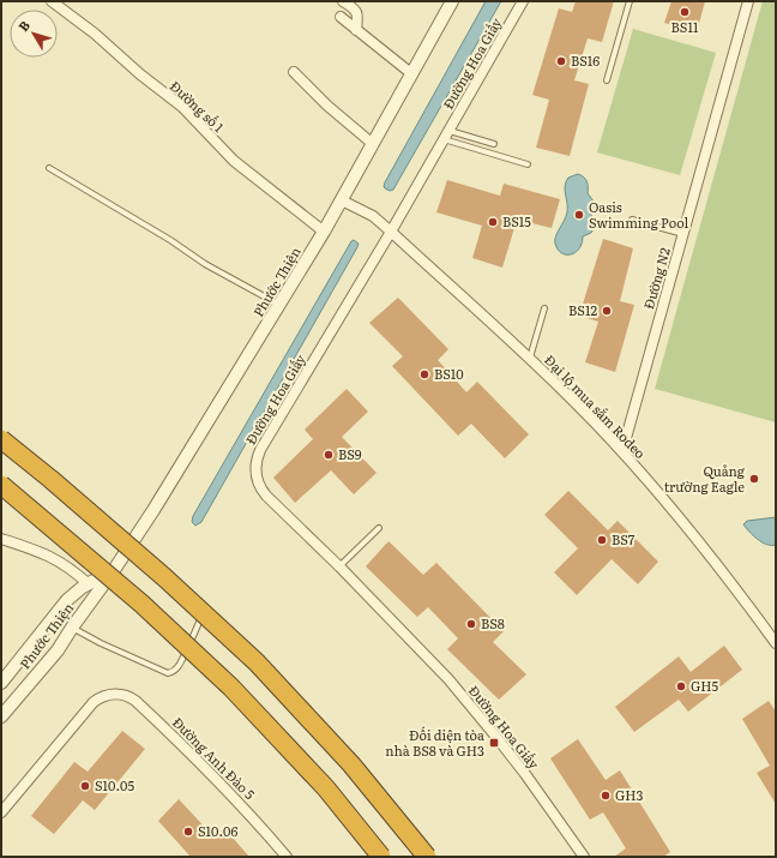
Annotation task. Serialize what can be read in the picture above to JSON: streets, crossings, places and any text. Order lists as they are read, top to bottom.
{
  "streets": {
    "street": [
      "Đường Hoa Giấy",
      "Đường số 1",
      "Đường N2",
      "Phước Thiện",
      "Đại lộ mua sắm Rodeo",
      "Đường Anh Đào 5"
    ]
  },
  "crossings": [
    ["Đường Hoa Giấy", "Đại lộ mua sắm Rodeo"],
    ["Đường số 1", "Phước Thiện"],
    ["Đường N2", "Đại lộ mua sắm Rodeo"],
    ["Phước Thiện", "Đại lộ mua sắm Rodeo"]
  ],
  "places": {
    "other": [
      "BS11",
      "BS16",
      "Oasis Swimming Pool",
      "BS15",
      "BS12",
      "BS10",
      "BS9",
      "Quảng trường Eagle",
      "BS7",
      "BS8",
      "GH5",
      "S10.05",
      "GH3",
      "S10.06"
    ],
    "transit": ["Đối diện tòa nhà BS8 và GH3"]
  },
  "north": "top left"
}
